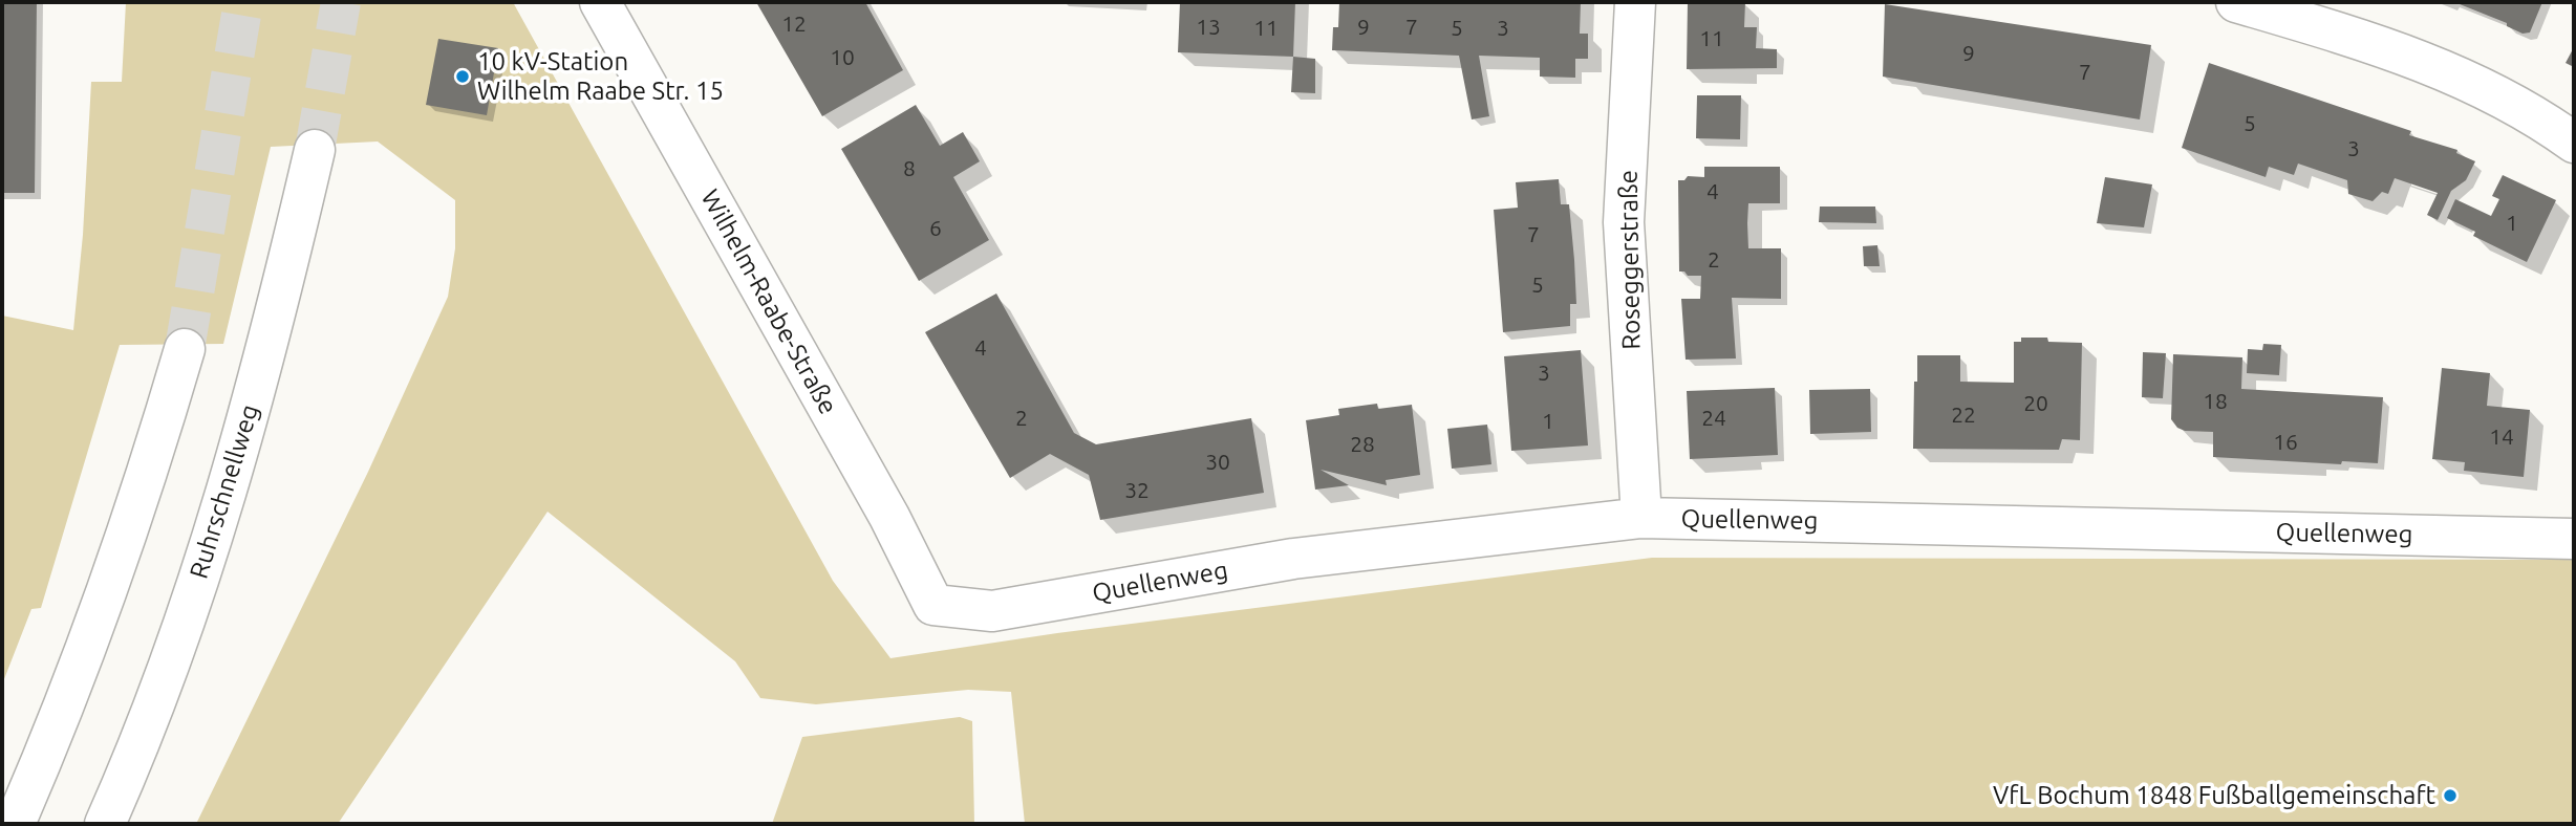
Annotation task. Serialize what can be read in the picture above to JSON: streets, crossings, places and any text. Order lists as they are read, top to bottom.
{
  "streets": {
    "main road": [
      "Roseggerstraße",
      "Wilhelm-Raabe-Straße",
      "Ruhrschnellweg",
      "Quellenweg"
    ]
  },
  "crossings": [
    ["Roseggerstraße", "Quellenweg"],
    ["Wilhelm-Raabe-Straße", "Quellenweg"]
  ],
  "places": ["10 kV-Station Wilhelm Raabe Str. 15", "VfL Bochum 1848 Fußballgemeinschaft"],
  "house_numbers": [
    "12",
    "13",
    "9",
    "7",
    "11",
    "5",
    "3",
    "11",
    "9",
    "10",
    "7",
    "5",
    "3",
    "8",
    "4",
    "1",
    "6",
    "7",
    "2",
    "5",
    "4",
    "3",
    "18",
    "20",
    "22",
    "2",
    "24",
    "1",
    "14",
    "16",
    "28",
    "30",
    "32"
  ]
}
